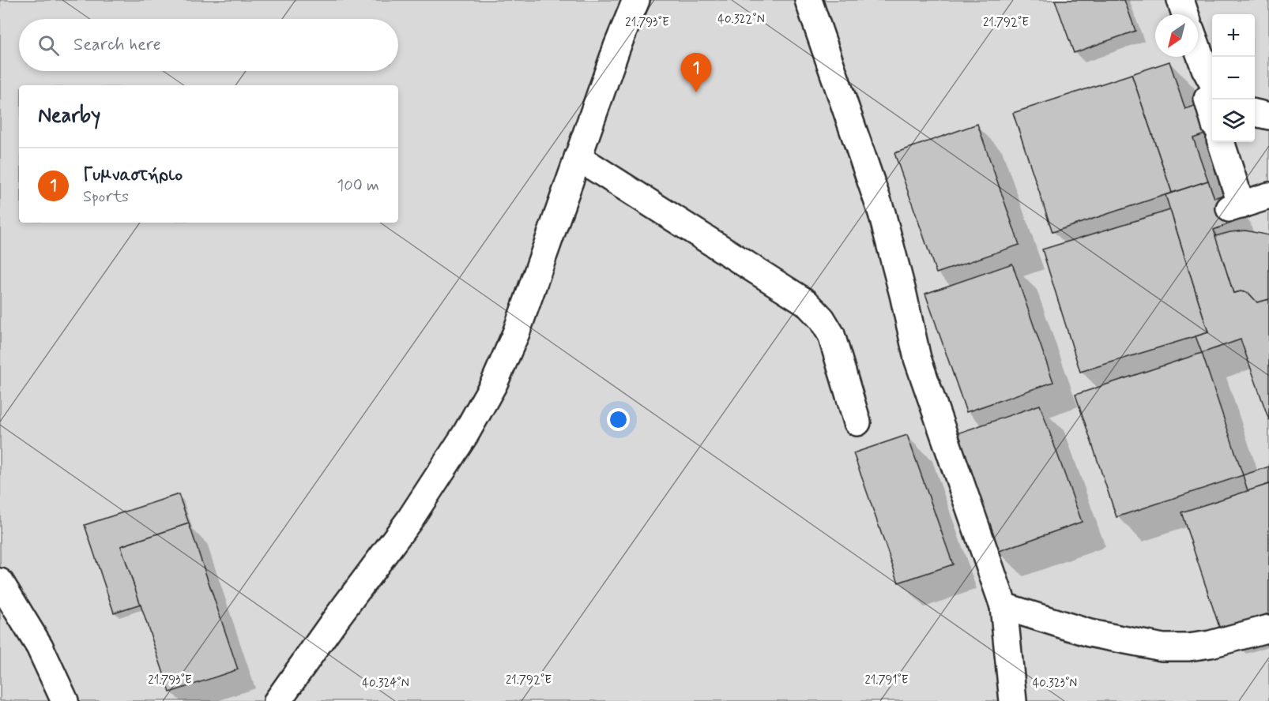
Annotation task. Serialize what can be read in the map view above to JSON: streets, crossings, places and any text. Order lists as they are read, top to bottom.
{
  "north": "bottom left",
  "page": {
    "map_buttons": ["+", "−"],
    "search": "Search here",
    "pins": "1",
    "heading": "Nearby",
    "list": [
      {
        "mark": "1",
        "name": "Γυμναστήριο",
        "note": "Sports",
        "value": "100 m"
      }
    ]
  },
  "coordinates": [
    "40.322°N",
    "21.793°E",
    "21.792°E",
    "21.791°E",
    "40.324°N",
    "40.323°N"
  ]
}
